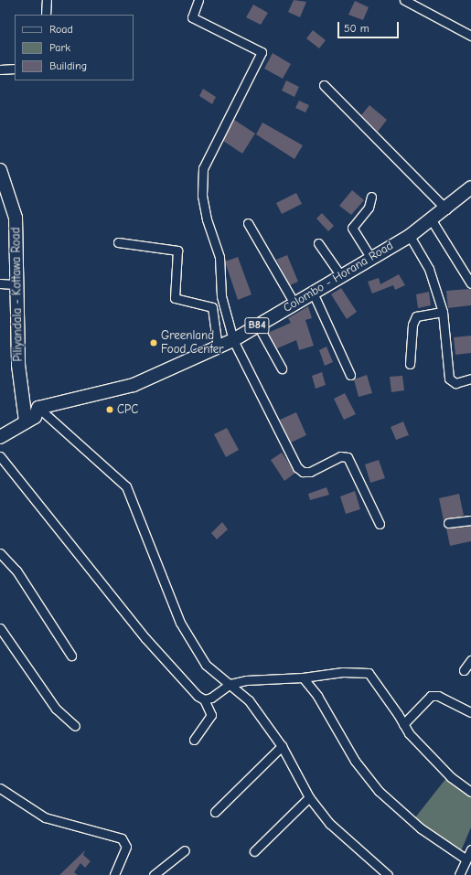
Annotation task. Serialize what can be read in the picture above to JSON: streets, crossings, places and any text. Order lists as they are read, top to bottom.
{
  "streets": {
    "main road": ["Colombo - Horana Road", "Piliyandala - Kottawa Road", "B84"]
  },
  "places": ["Greenland Food Center", "CPC"],
  "legend": ["Road", "Park", "Building"],
  "scale_bar": "50 m"
}
